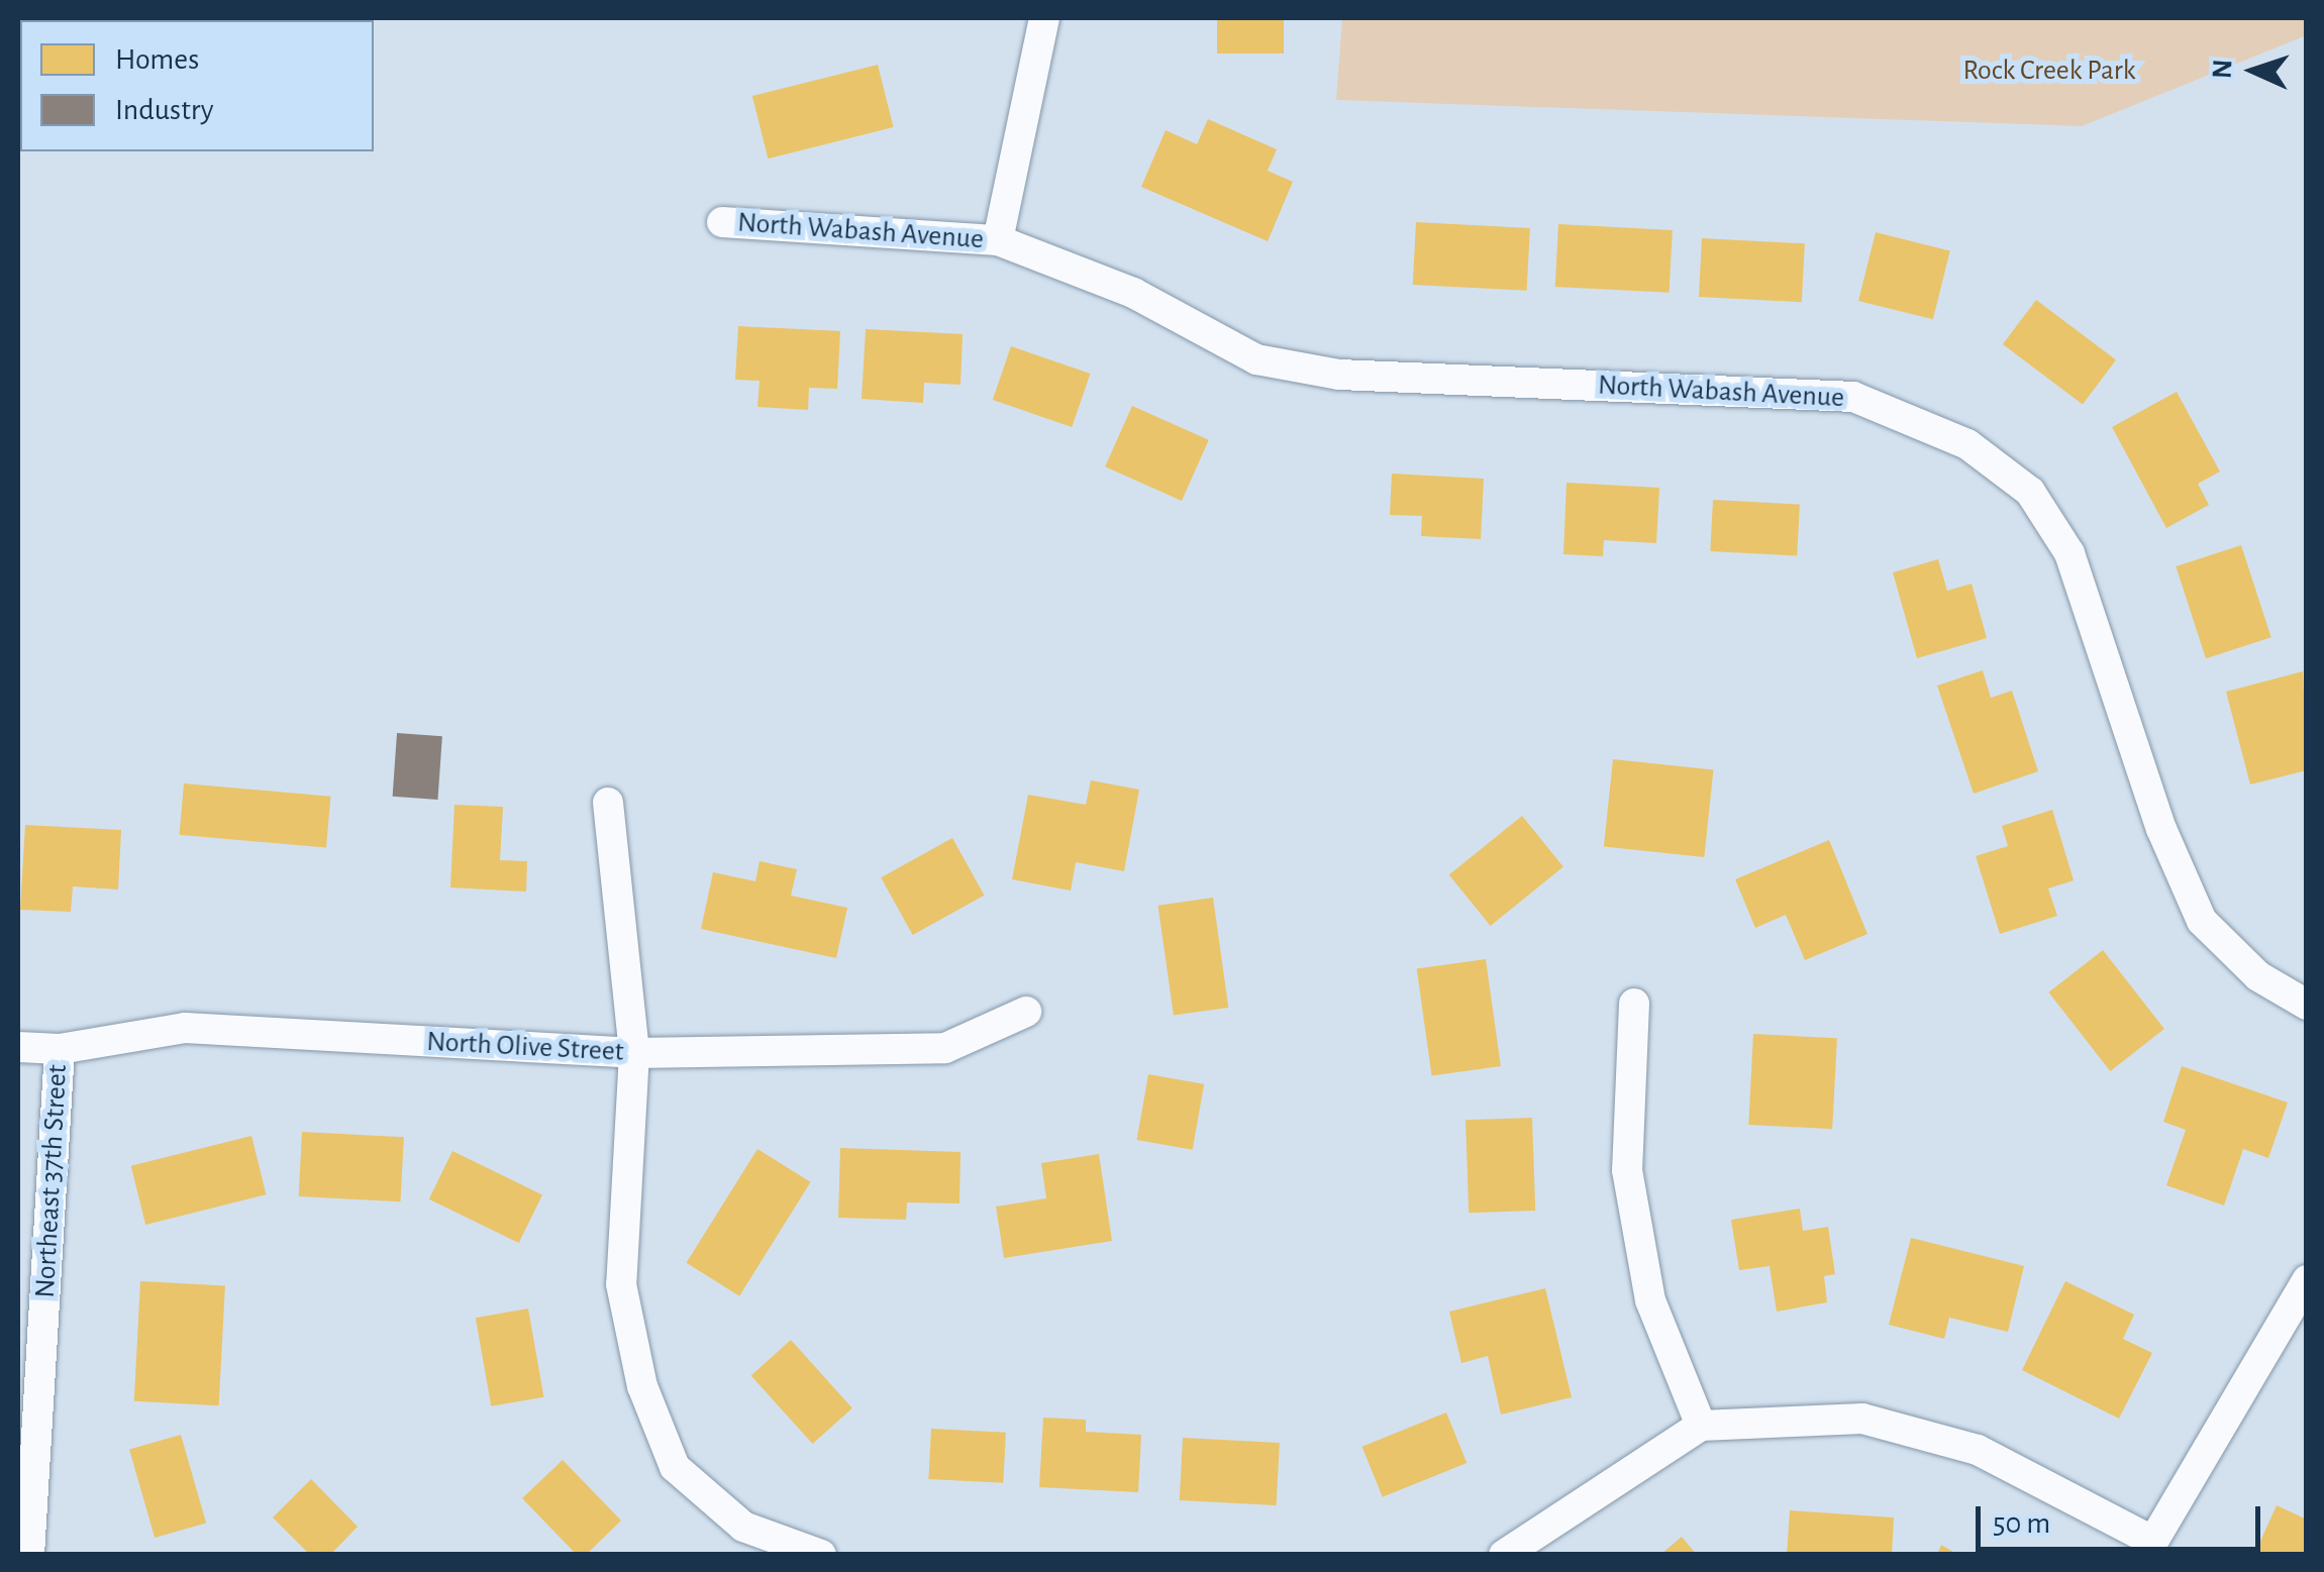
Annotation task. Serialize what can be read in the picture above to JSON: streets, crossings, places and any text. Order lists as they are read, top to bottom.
{
  "streets": {
    "street": ["North Wabash Avenue", "North Olive Street", "Northeast 37th Street"]
  },
  "crossings": [
    ["North Olive Street", "Northeast 37th Street"]
  ],
  "parks": ["Rock Creek Park"],
  "legend": ["Homes", "Industry"],
  "scale_bar": "50 m",
  "north": "left"
}
